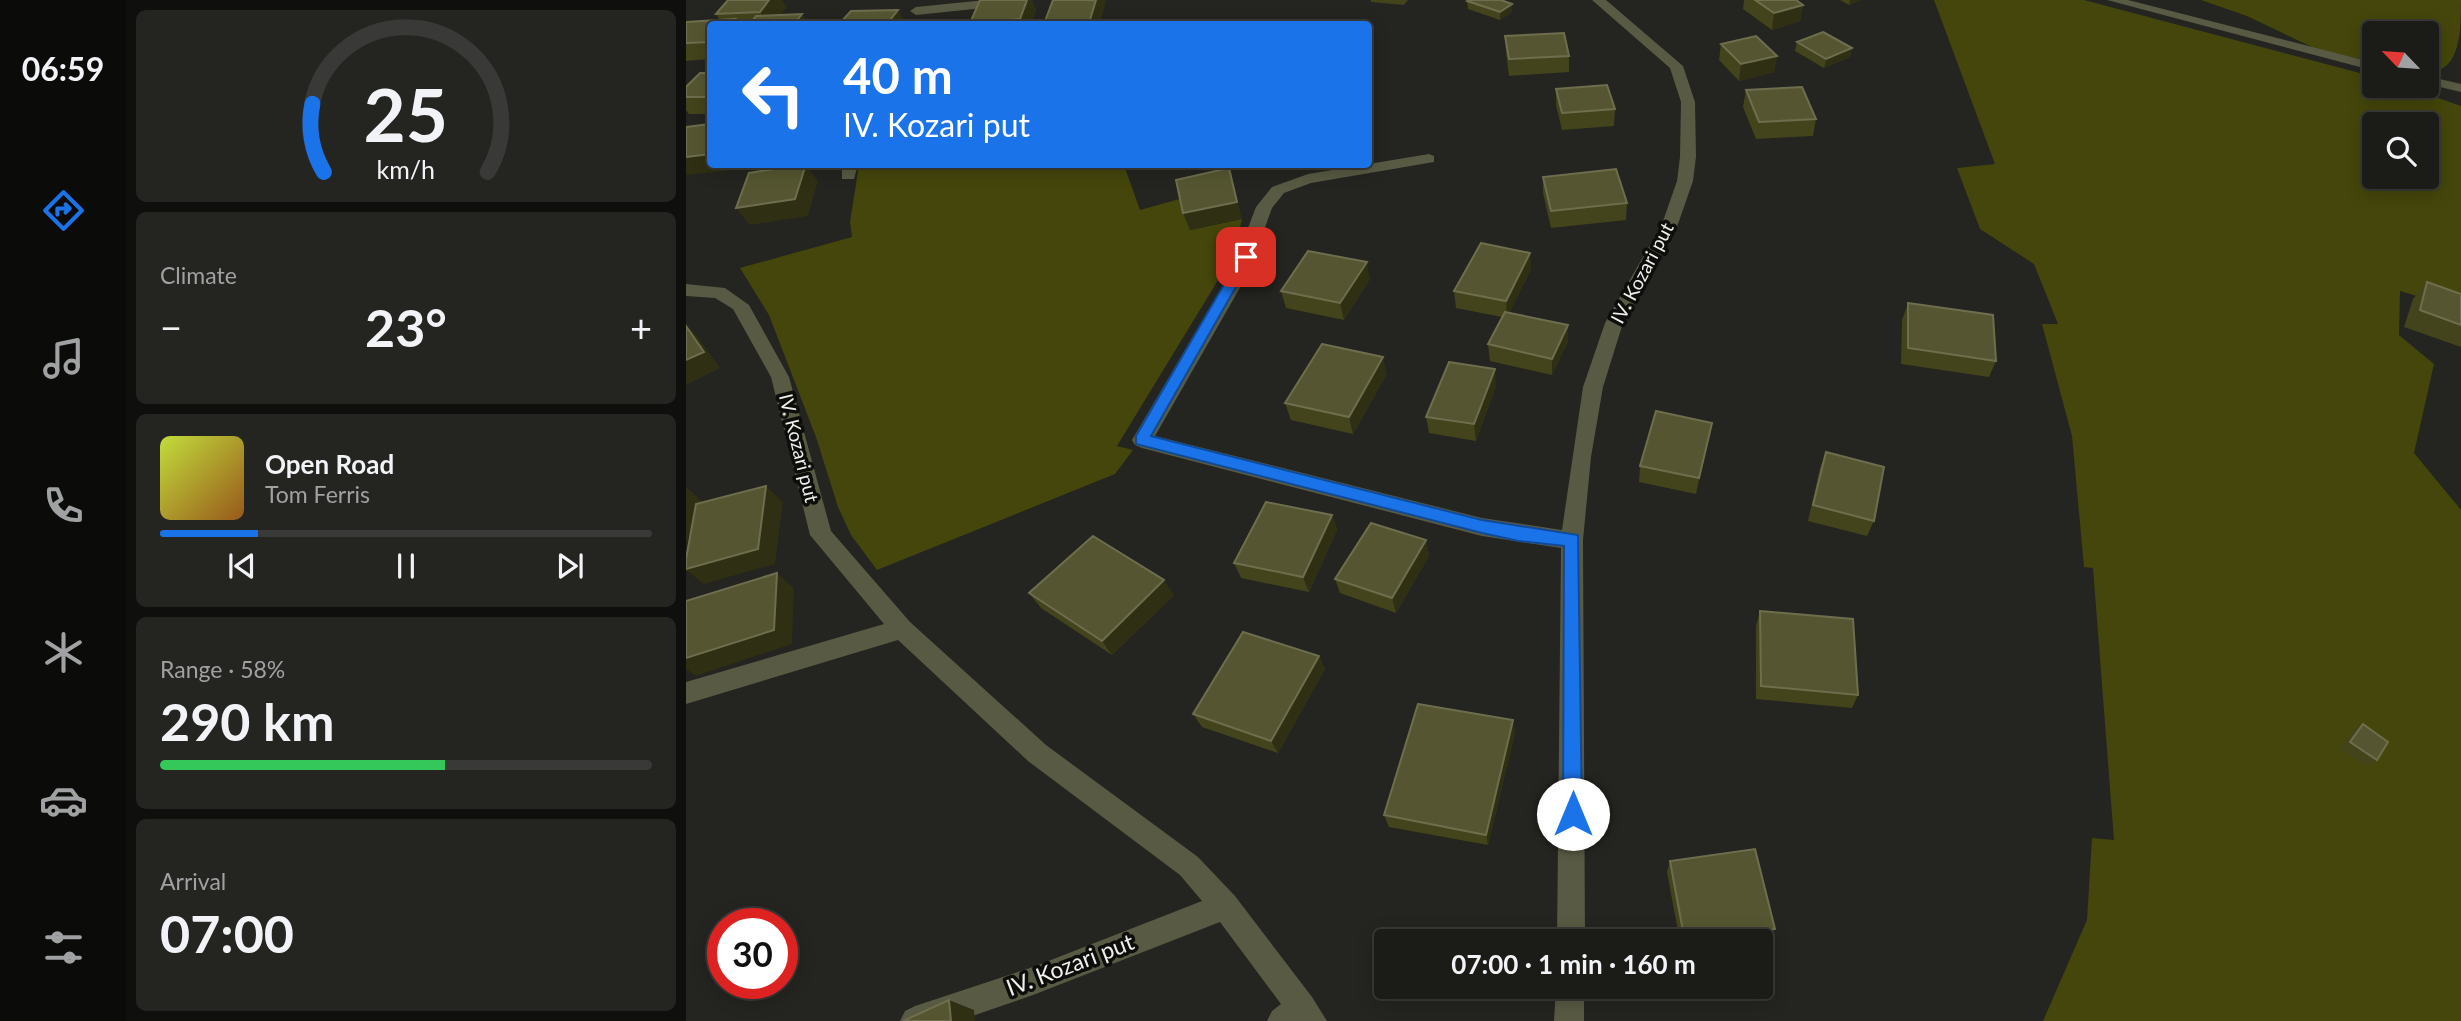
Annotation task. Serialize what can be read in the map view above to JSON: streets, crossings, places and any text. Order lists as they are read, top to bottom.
{
  "streets": {
    "street": ["IV. Kozari put"]
  },
  "north": "top left",
  "page": {
    "tabs": "06:59",
    "turn": ["40 m", "IV. Kozari put"],
    "tile": [
      "Climate",
      ["Range · 58%", "290 km"],
      ["Arrival", "07:00"]
    ],
    "heat": ["−", "23°", "+"],
    "song": ["Open Road", "Tom Ferris"],
    "limit": "30",
    "trip": "07:00 · 1 min · 160 m",
    "gauge": ["25", "km/h"]
  }
}
